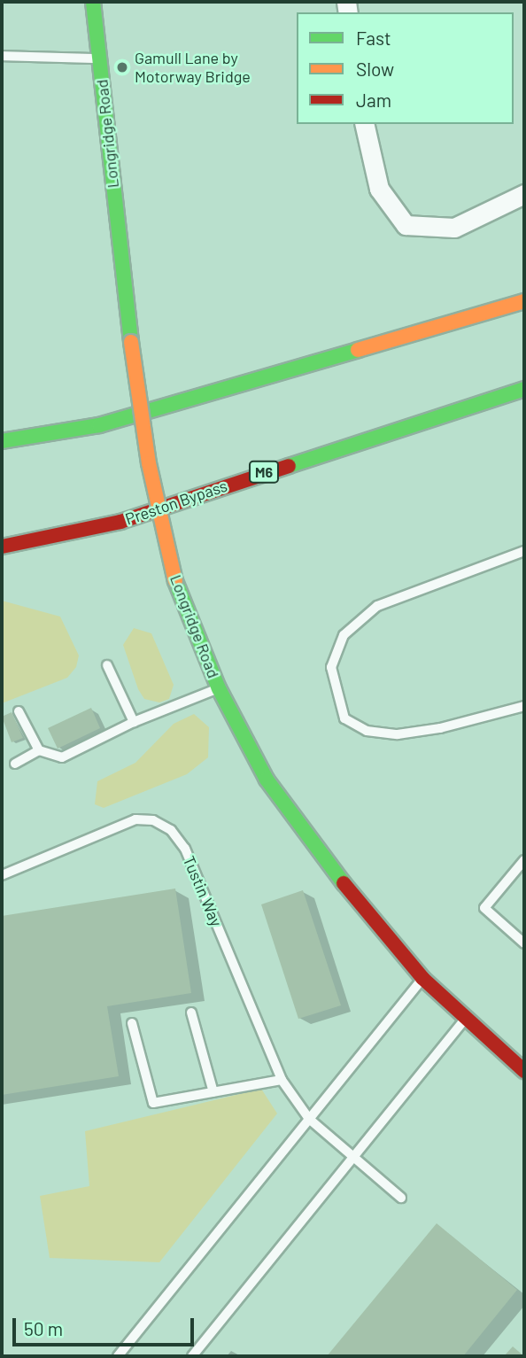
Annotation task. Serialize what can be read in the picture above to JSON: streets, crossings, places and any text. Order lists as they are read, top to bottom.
{
  "streets": {
    "main road": ["Longridge Road", "M6", "Preston Bypass"],
    "lane": ["Tustin Way"]
  },
  "places": ["Gamull Lane by Motorway Bridge"],
  "legend": ["Fast", "Slow", "Jam"],
  "scale_bar": "50 m"
}
